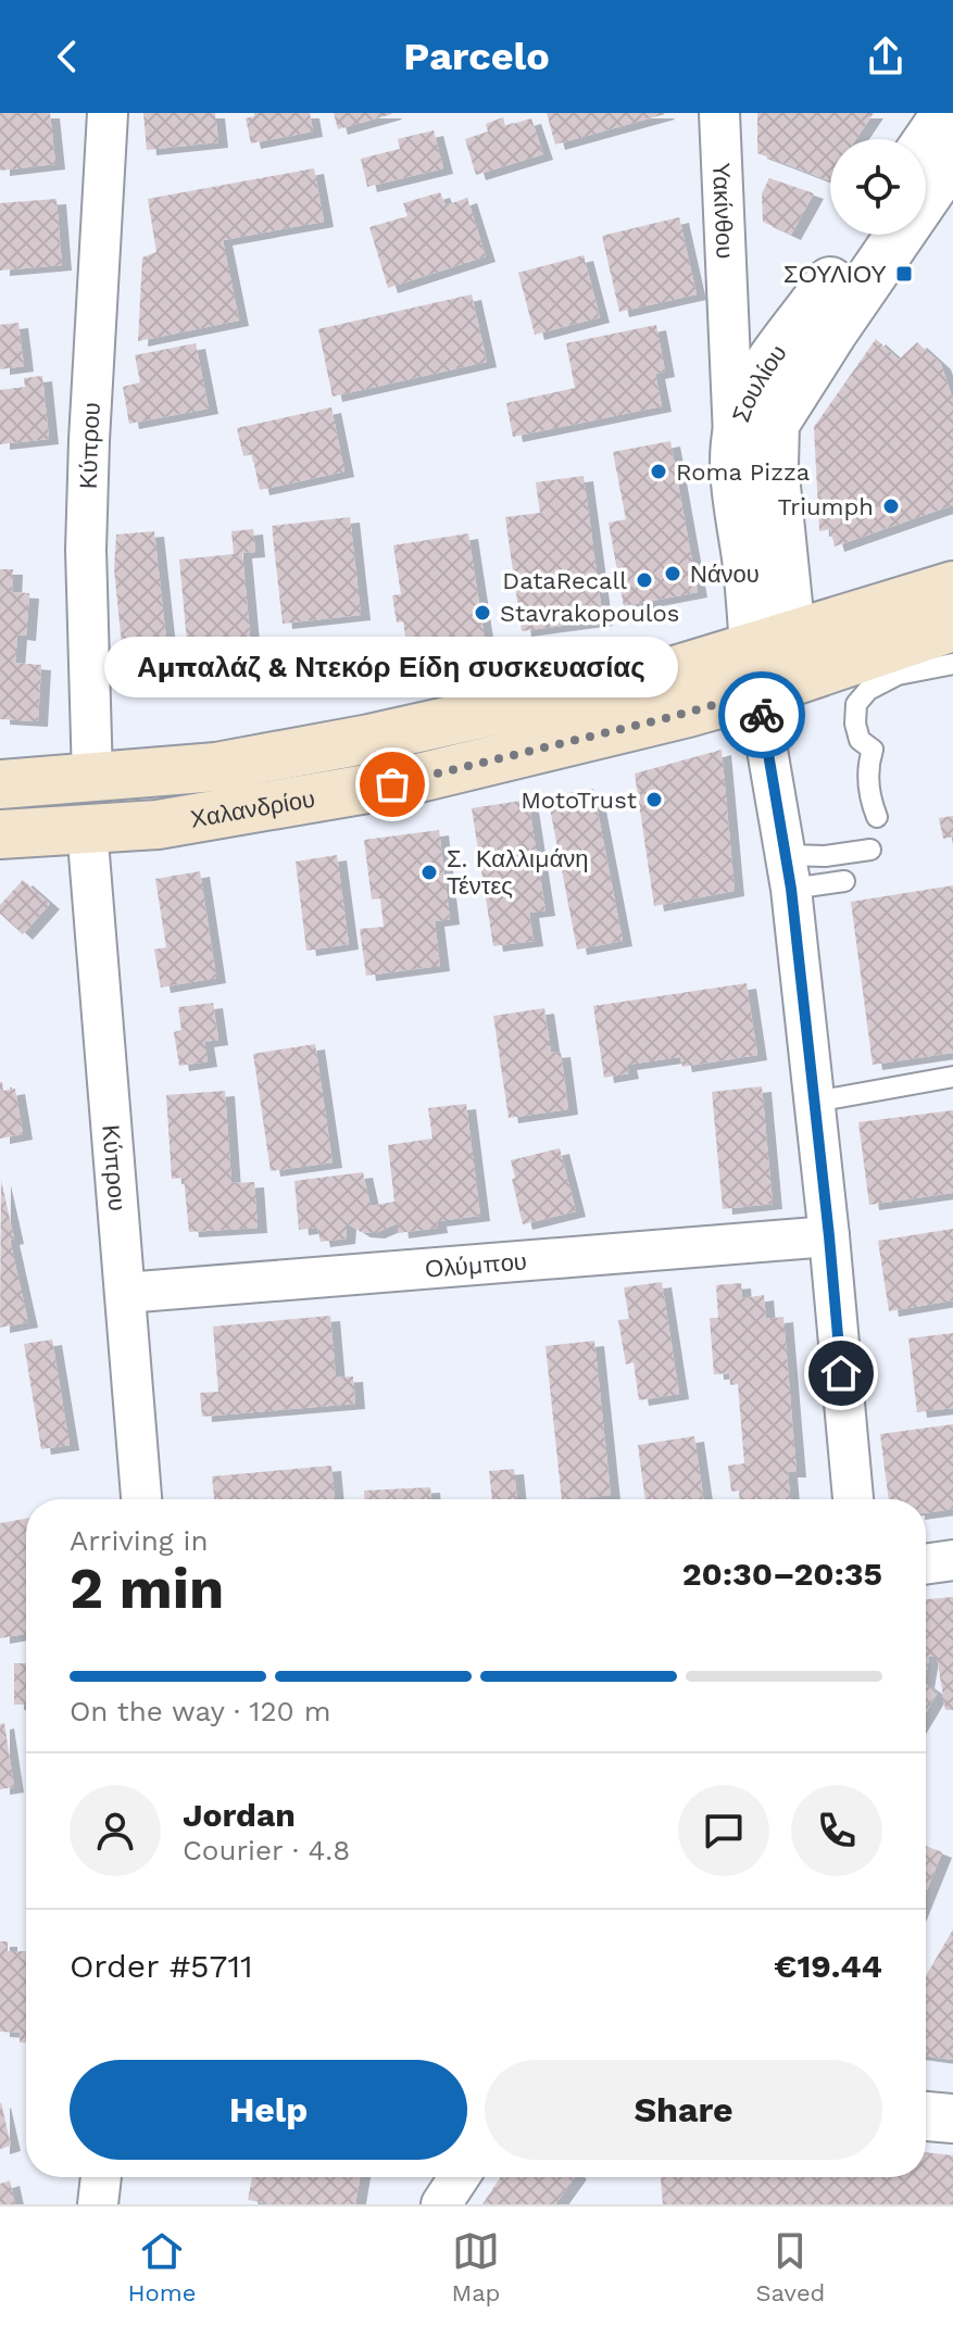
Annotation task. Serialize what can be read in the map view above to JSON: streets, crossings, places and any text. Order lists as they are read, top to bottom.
{
  "streets": {
    "main road": ["Χαλανδρίου"],
    "street": [
      "Υακίνθου",
      "Σουλίου",
      "Κύπρου",
      "Ολύμπου"
    ]
  },
  "crossings": [
    ["Υακίνθου", "Σουλίου"],
    ["Σουλίου", "Χαλανδρίου"],
    ["Σουλίου", "Ολύμπου"],
    ["Κύπρου", "Χαλανδρίου"],
    ["Κύπρου", "Ολύμπου"]
  ],
  "places": {
    "transit": ["ΣΟΥΛΙΟΥ"],
    "other": [
      "Roma Pizza",
      "Triumph",
      "Νάνου",
      "DataRecall",
      "Stavrakopoulos",
      "Αμπαλάζ & Ντεκόρ Είδη συσκευασίας",
      "MotoTrust",
      "Σ. Καλλιμάνη Τέντες"
    ]
  },
  "page": {
    "header": "Parcelo",
    "bubble": "Αμπαλάζ & Ντεκόρ Είδη συσκευασίας",
    "heading": ["2 min", "Arriving in", "20:30–20:35"],
    "panel": [
      "Jordan",
      "Courier · 4.8",
      "Order #5711",
      "€19.44"
    ],
    "bar": "On the way · 120 m",
    "buttons": ["Help", "Share"],
    "tabs": ["Home", "Map", "Saved"]
  }
}
